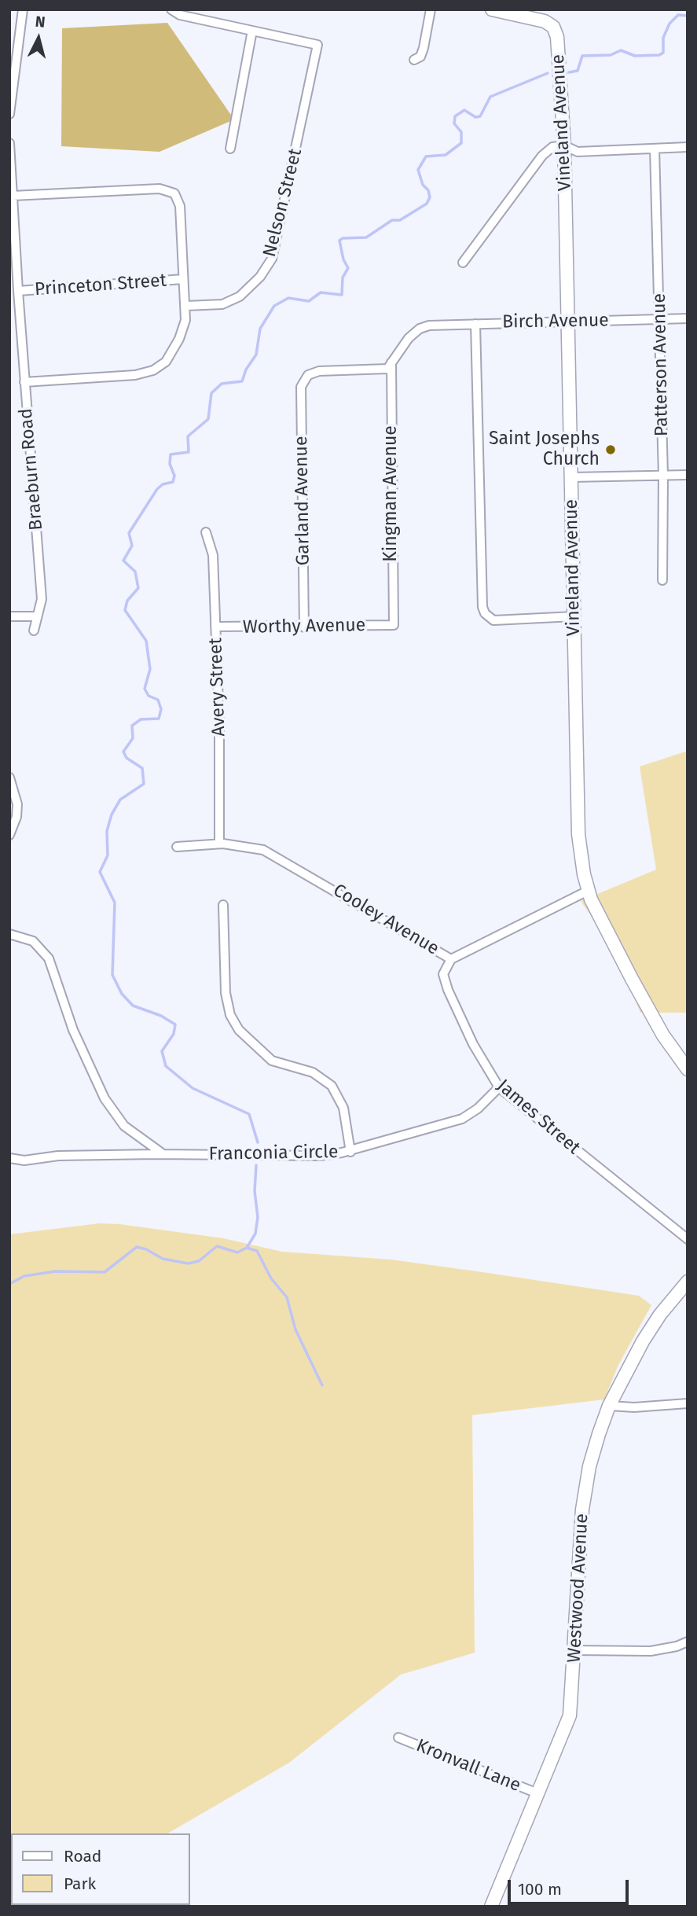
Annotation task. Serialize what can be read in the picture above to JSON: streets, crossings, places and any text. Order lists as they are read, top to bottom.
{
  "streets": {
    "street": [
      "Vineland Avenue",
      "Nelson Street",
      "Princeton Street",
      "Birch Avenue",
      "Patterson Avenue",
      "Braeburn Road",
      "Kingman Avenue",
      "Garland Avenue",
      "Worthy Avenue",
      "Avery Street",
      "Cooley Avenue",
      "James Street",
      "Franconia Circle",
      "Westwood Avenue",
      "Kronvall Lane"
    ]
  },
  "crossings": [
    ["Vineland Avenue", "Birch Avenue"],
    ["Vineland Avenue", "Cooley Avenue"],
    ["Princeton Street", "Braeburn Road"],
    ["Birch Avenue", "Patterson Avenue"],
    ["Birch Avenue", "Kingman Avenue"],
    ["Birch Avenue", "Garland Avenue"],
    ["Kingman Avenue", "Garland Avenue"],
    ["Kingman Avenue", "Worthy Avenue"],
    ["Garland Avenue", "Worthy Avenue"],
    ["Worthy Avenue", "Avery Street"],
    ["Avery Street", "Cooley Avenue"],
    ["Cooley Avenue", "James Street"],
    ["James Street", "Franconia Circle"],
    ["Westwood Avenue", "Kronvall Lane"]
  ],
  "places": ["Saint Josephs Church"],
  "legend": ["Road", "Park"],
  "scale_bar": "100 m",
  "north": "top"
}
